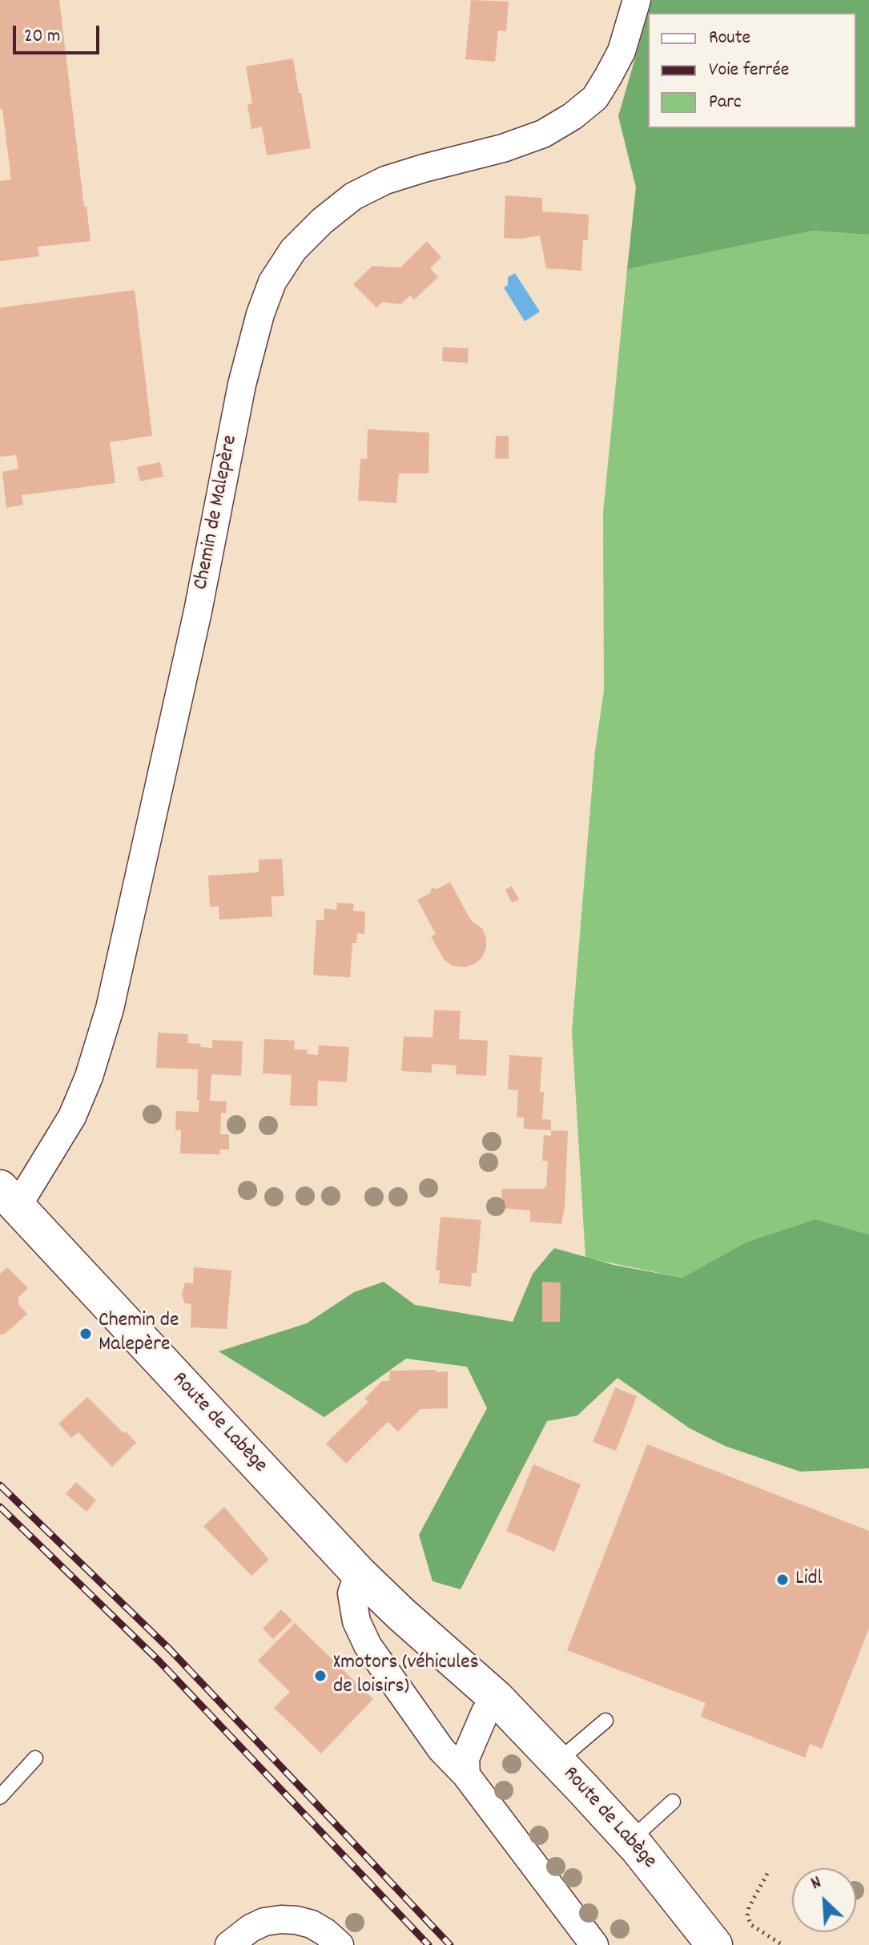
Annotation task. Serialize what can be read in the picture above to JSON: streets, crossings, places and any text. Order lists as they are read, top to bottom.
{
  "streets": {
    "main road": ["Route de Labège"],
    "street": ["Chemin de Malepère"]
  },
  "crossings": [
    ["Chemin de Malepère", "Route de Labège"]
  ],
  "places": ["Chemin de Malepère", "Lidl", "Xmotors (véhicules de loisirs)"],
  "legend": ["Route", "Voie ferrée", "Parc"],
  "scale_bar": "20 m",
  "north": "top left"
}
